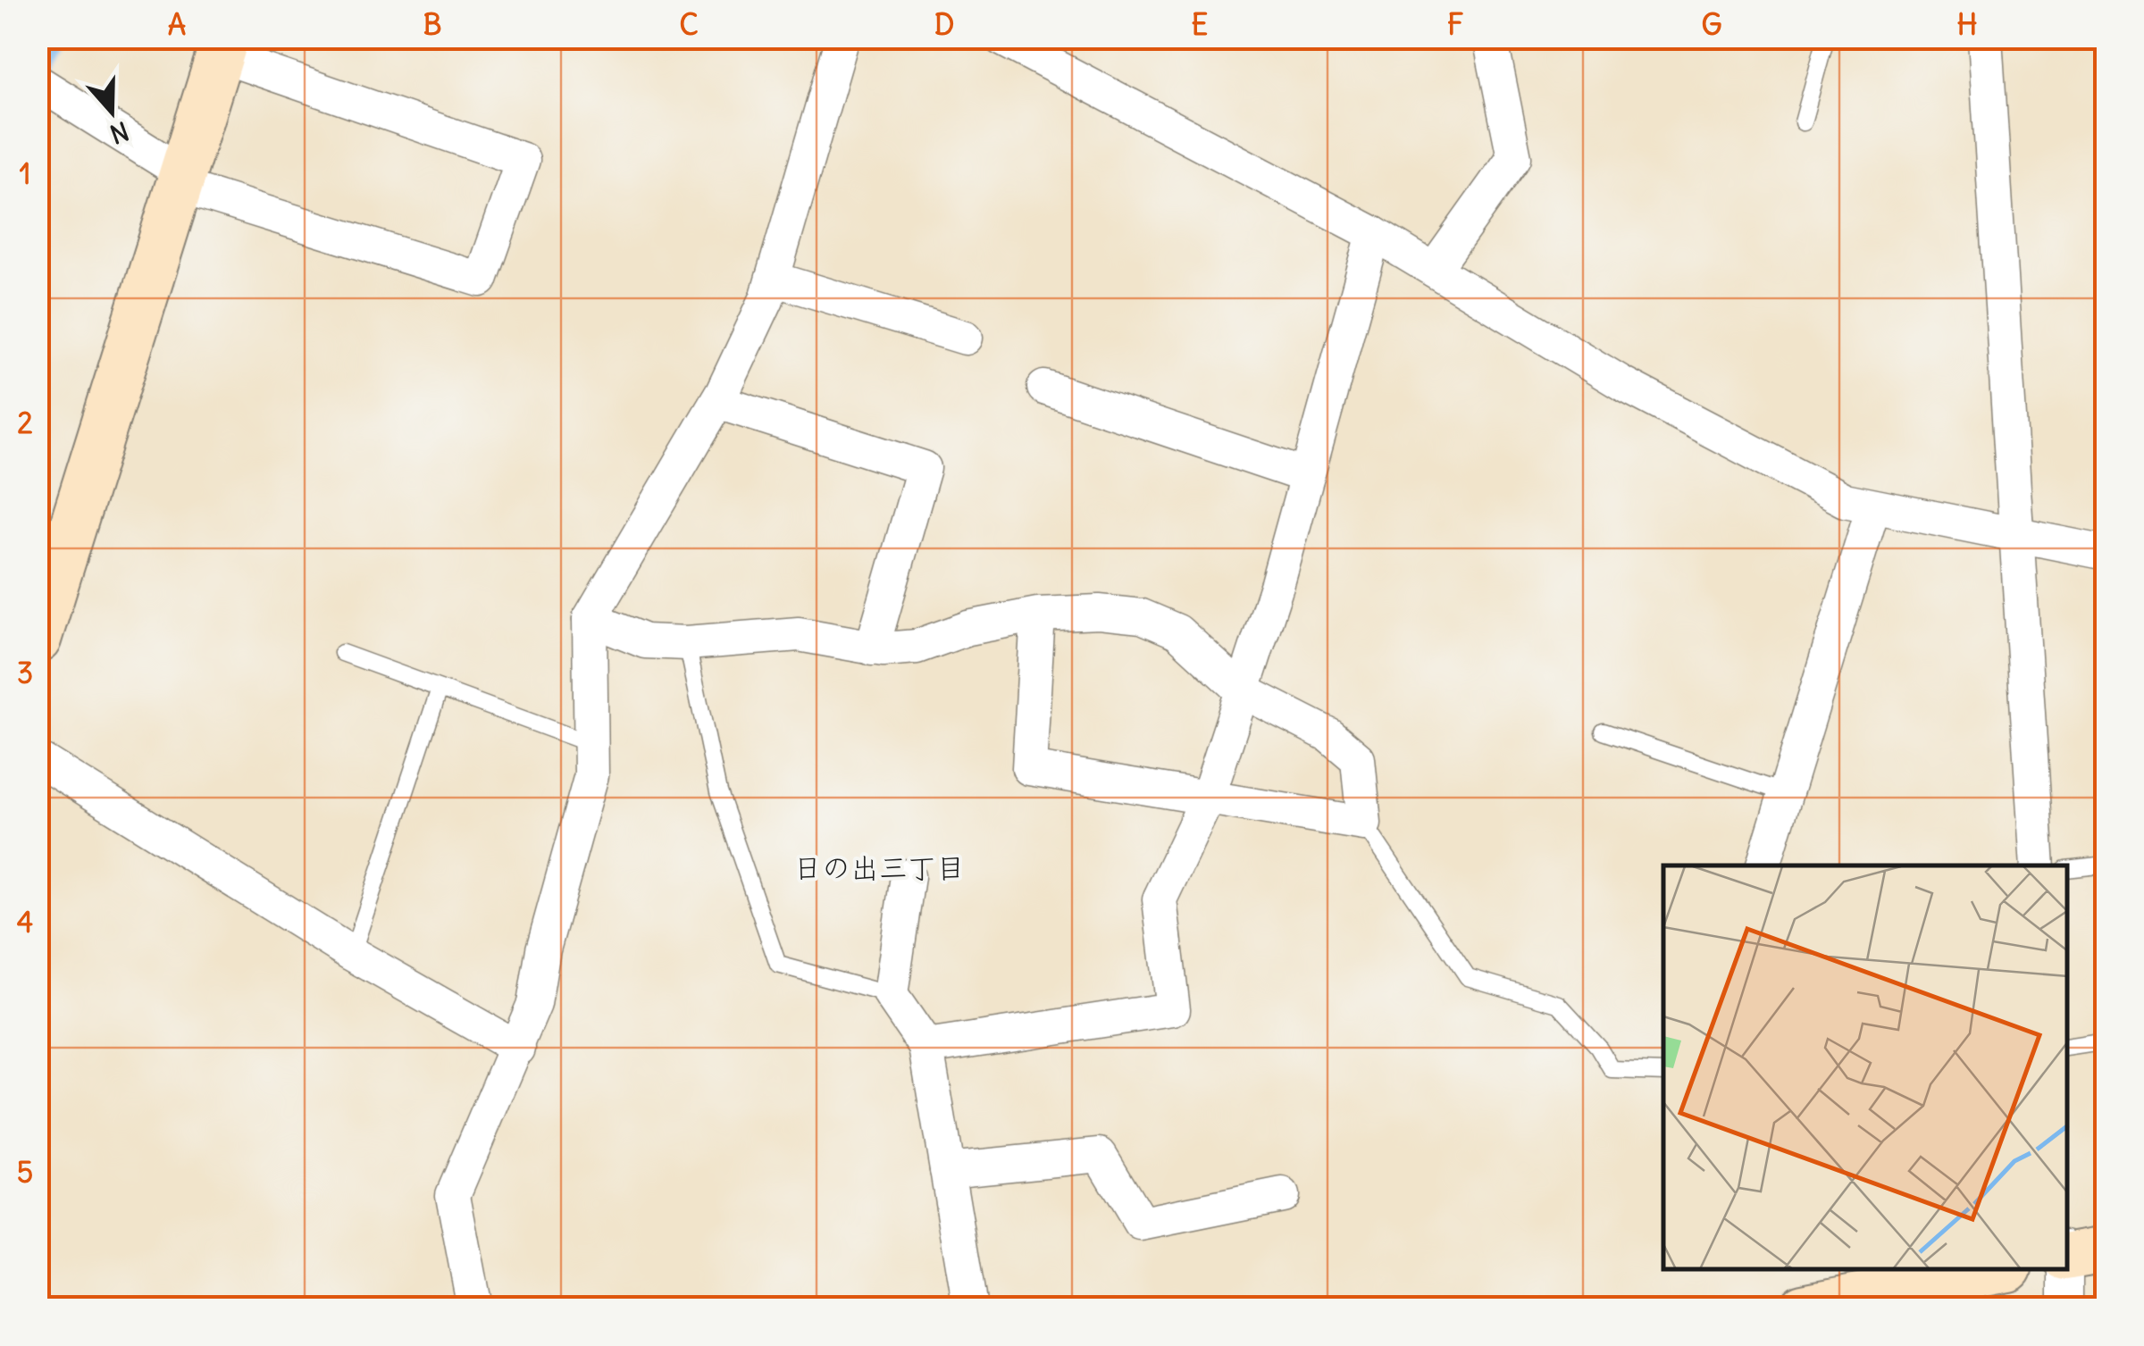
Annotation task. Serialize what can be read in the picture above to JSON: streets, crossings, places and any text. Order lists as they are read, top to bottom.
{
  "districts": ["日の出三丁目"],
  "north": "bottom",
  "grid": {
    "columns": [
      "A",
      "B",
      "C",
      "D",
      "E",
      "F",
      "G",
      "H"
    ],
    "rows": [
      "1",
      "2",
      "3",
      "4",
      "5"
    ]
  }
}
